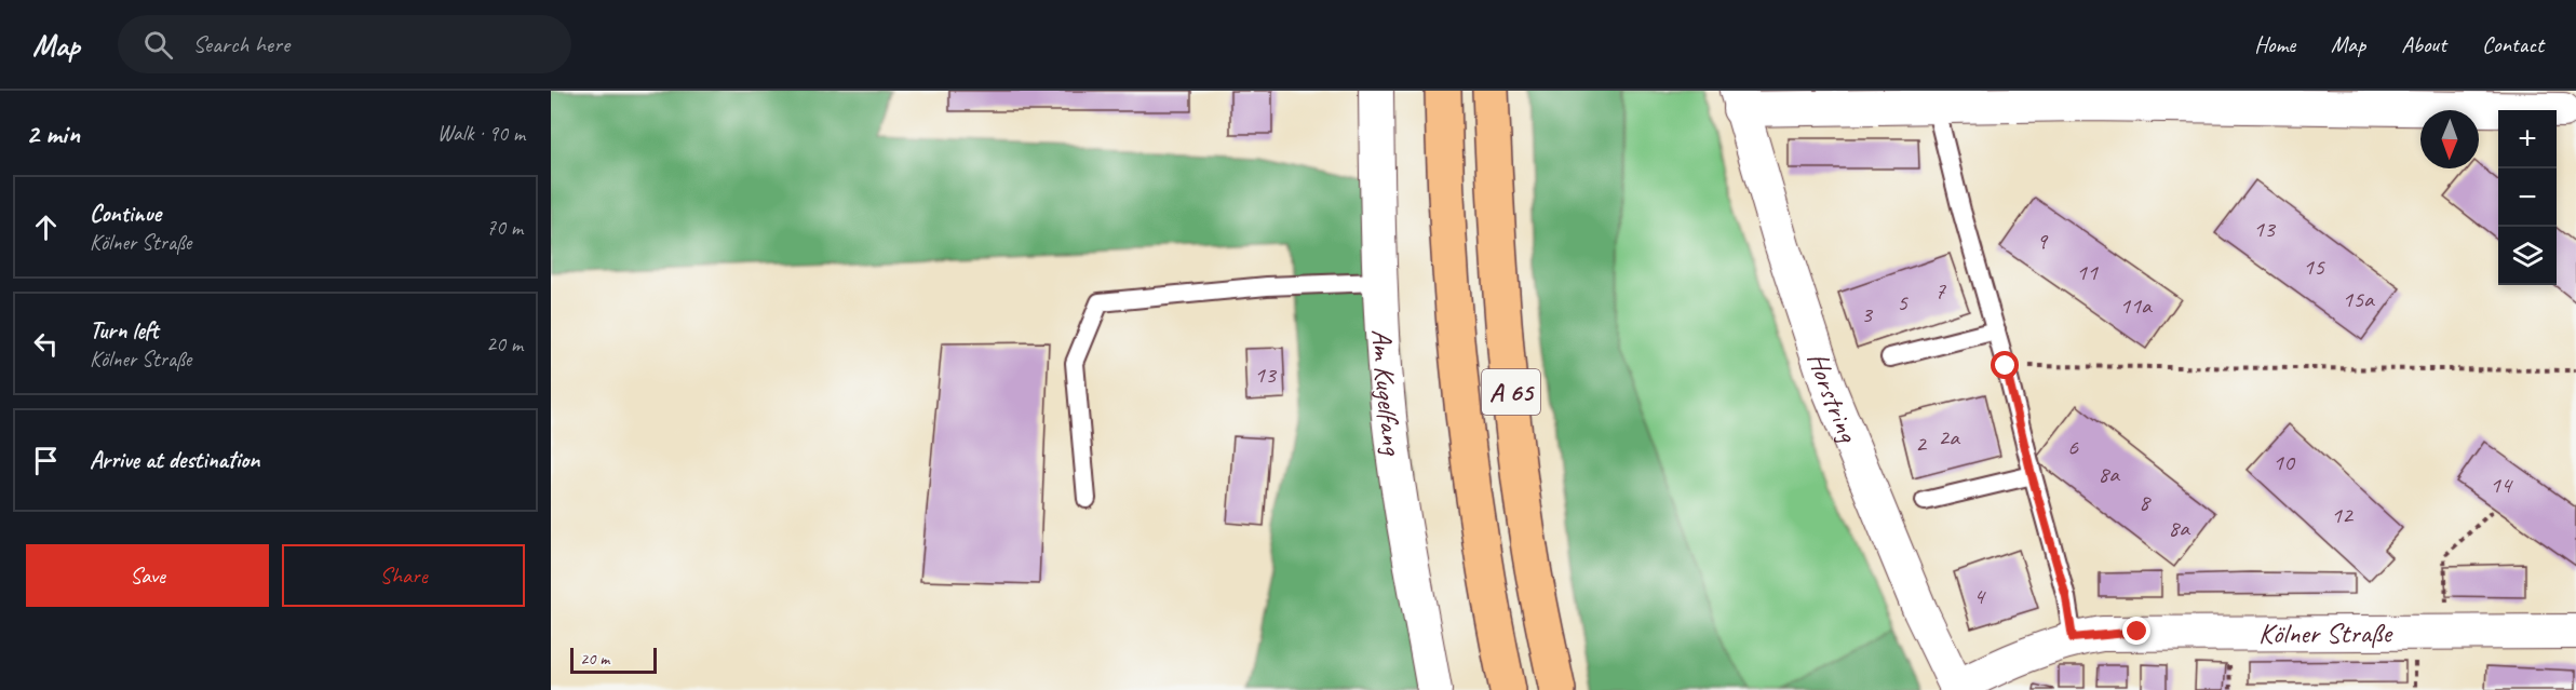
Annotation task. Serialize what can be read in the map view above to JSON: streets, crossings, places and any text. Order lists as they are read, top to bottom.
{
  "streets": {
    "highway": ["A 65"],
    "street": ["Am Kugelfang", "Horstring", "Kölner Straße"]
  },
  "crossings": [
    ["Horstring", "Kölner Straße"]
  ],
  "house_numbers": [
    "13",
    "9",
    "15",
    "11",
    "7",
    "15a",
    "5",
    "11a",
    "3",
    "13",
    "2a",
    "2",
    "6",
    "10",
    "8a",
    "14",
    "8",
    "12",
    "8a",
    "4"
  ],
  "scale_bar": "20 m",
  "north": "bottom",
  "page": {
    "header": "Map",
    "search": "Search here",
    "nav": [
      "Home",
      "Map",
      "About",
      "Contact"
    ],
    "heading": ["2 min", "Walk · 90 m"],
    "map_buttons": ["+", "−"],
    "list": [
      ["Continue", "Kölner Straße", "70 m"],
      ["Turn left", "Kölner Straße", "20 m"],
      "Arrive at destination"
    ],
    "buttons": ["Save", "Share"],
    "scale": "20 m"
  }
}
